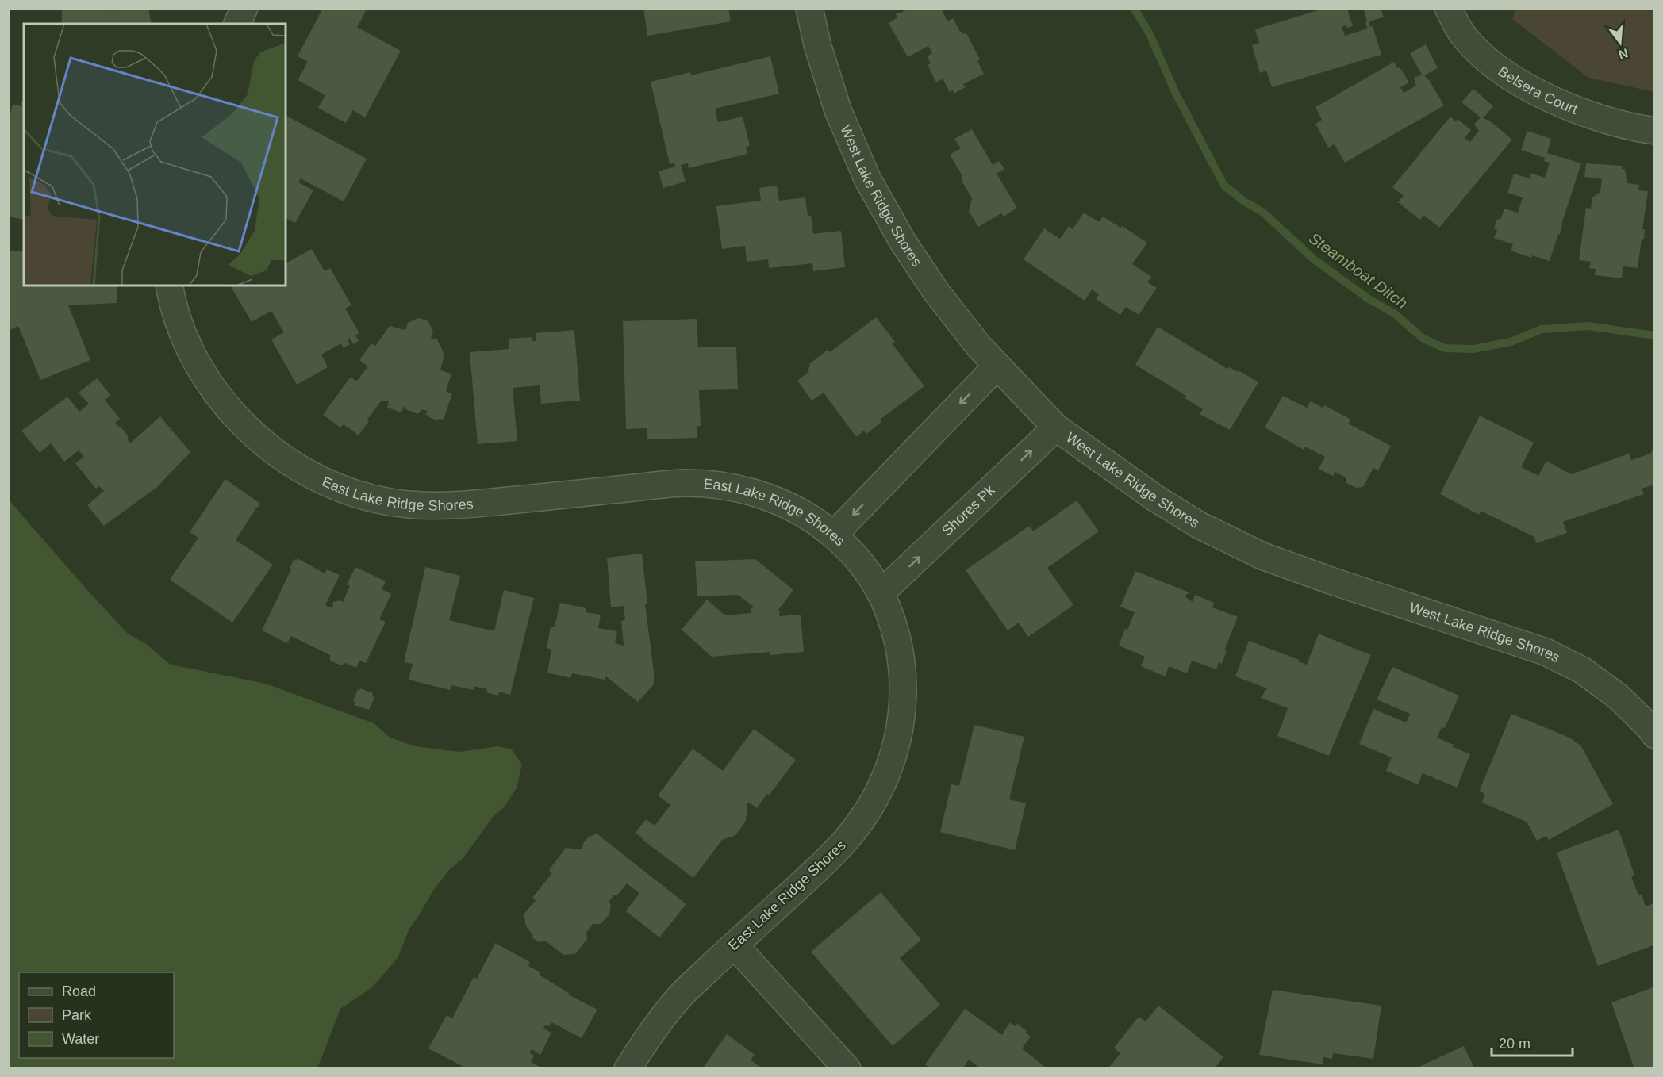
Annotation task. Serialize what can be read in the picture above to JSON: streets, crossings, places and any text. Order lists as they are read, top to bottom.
{
  "streets": {
    "street": [
      "Belsera Court",
      "West Lake Ridge Shores",
      "East Lake Ridge Shores",
      "Shores Pk"
    ]
  },
  "crossings": [
    ["West Lake Ridge Shores", "Shores Pk"],
    ["East Lake Ridge Shores", "Shores Pk"]
  ],
  "water": ["Steamboat Ditch"],
  "legend": ["Road", "Park", "Water"],
  "scale_bar": "20 m",
  "north": "bottom"
}
